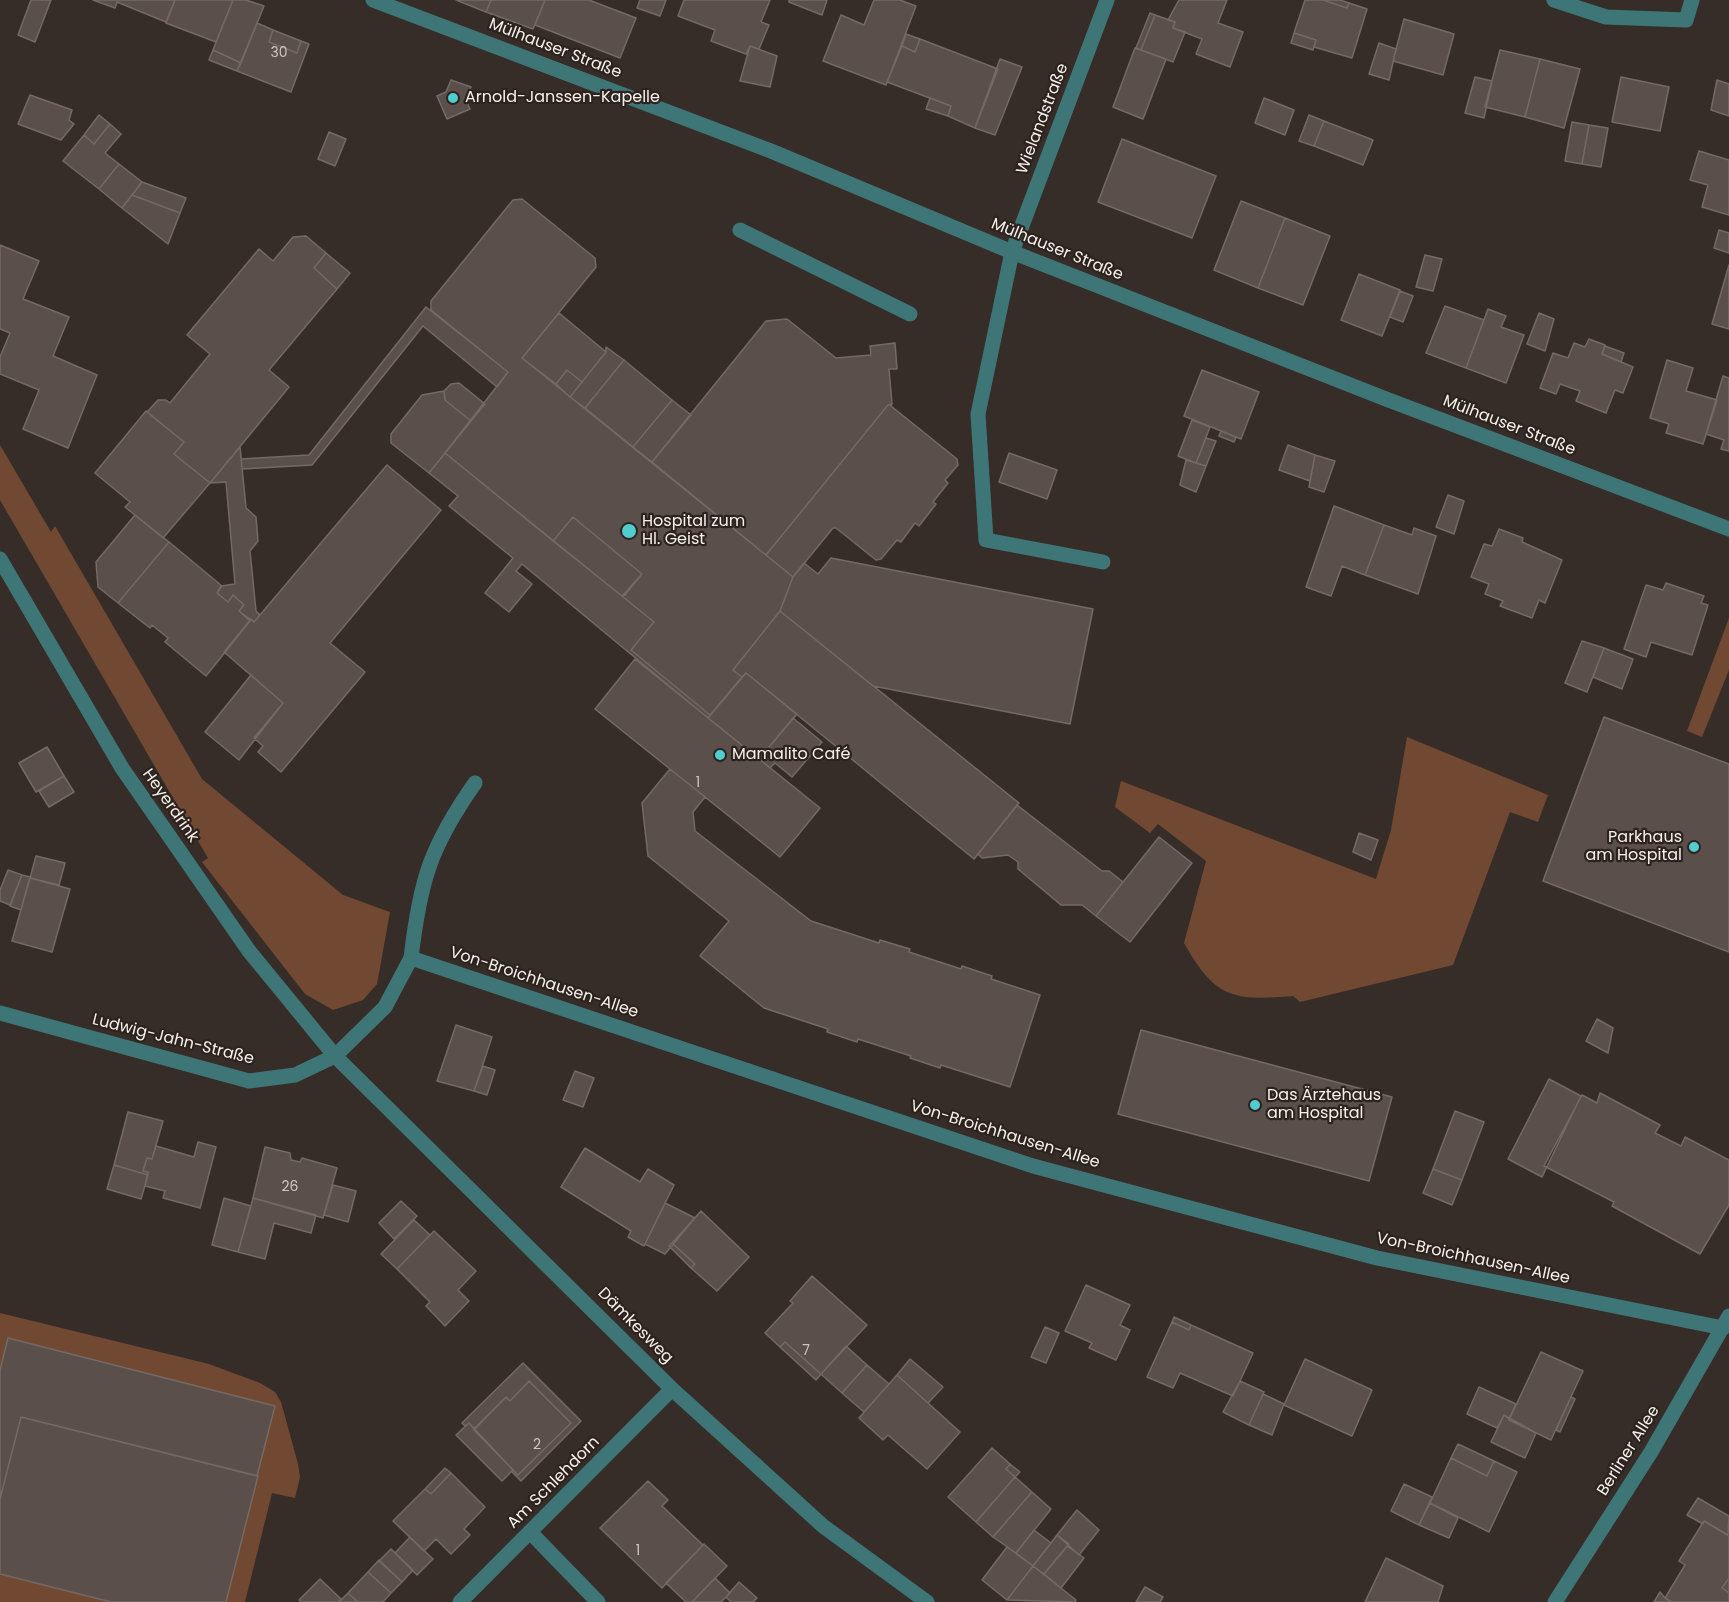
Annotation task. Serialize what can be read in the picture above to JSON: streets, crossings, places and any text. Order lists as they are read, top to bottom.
{
  "streets": {
    "street": [
      "Mülhauser Straße",
      "Wielandstraße",
      "Heyerdrink",
      "Von-Broichhausen-Allee",
      "Ludwig-Jahn-Straße",
      "Dämkesweg",
      "Berliner Allee",
      "Am Schlehdorn"
    ]
  },
  "crossings": [
    ["Mülhauser Straße", "Wielandstraße"],
    ["Heyerdrink", "Ludwig-Jahn-Straße"],
    ["Heyerdrink", "Dämkesweg"],
    ["Von-Broichhausen-Allee", "Berliner Allee"],
    ["Ludwig-Jahn-Straße", "Dämkesweg"],
    ["Dämkesweg", "Am Schlehdorn"]
  ],
  "places": [
    "Arnold-Janssen-Kapelle",
    "Hospital zum Hl. Geist",
    "Mamalito Café",
    "Parkhaus am Hospital",
    "Das Ärztehaus am Hospital"
  ],
  "house_numbers": [
    "30",
    "1",
    "26",
    "7",
    "2",
    "1"
  ]
}
